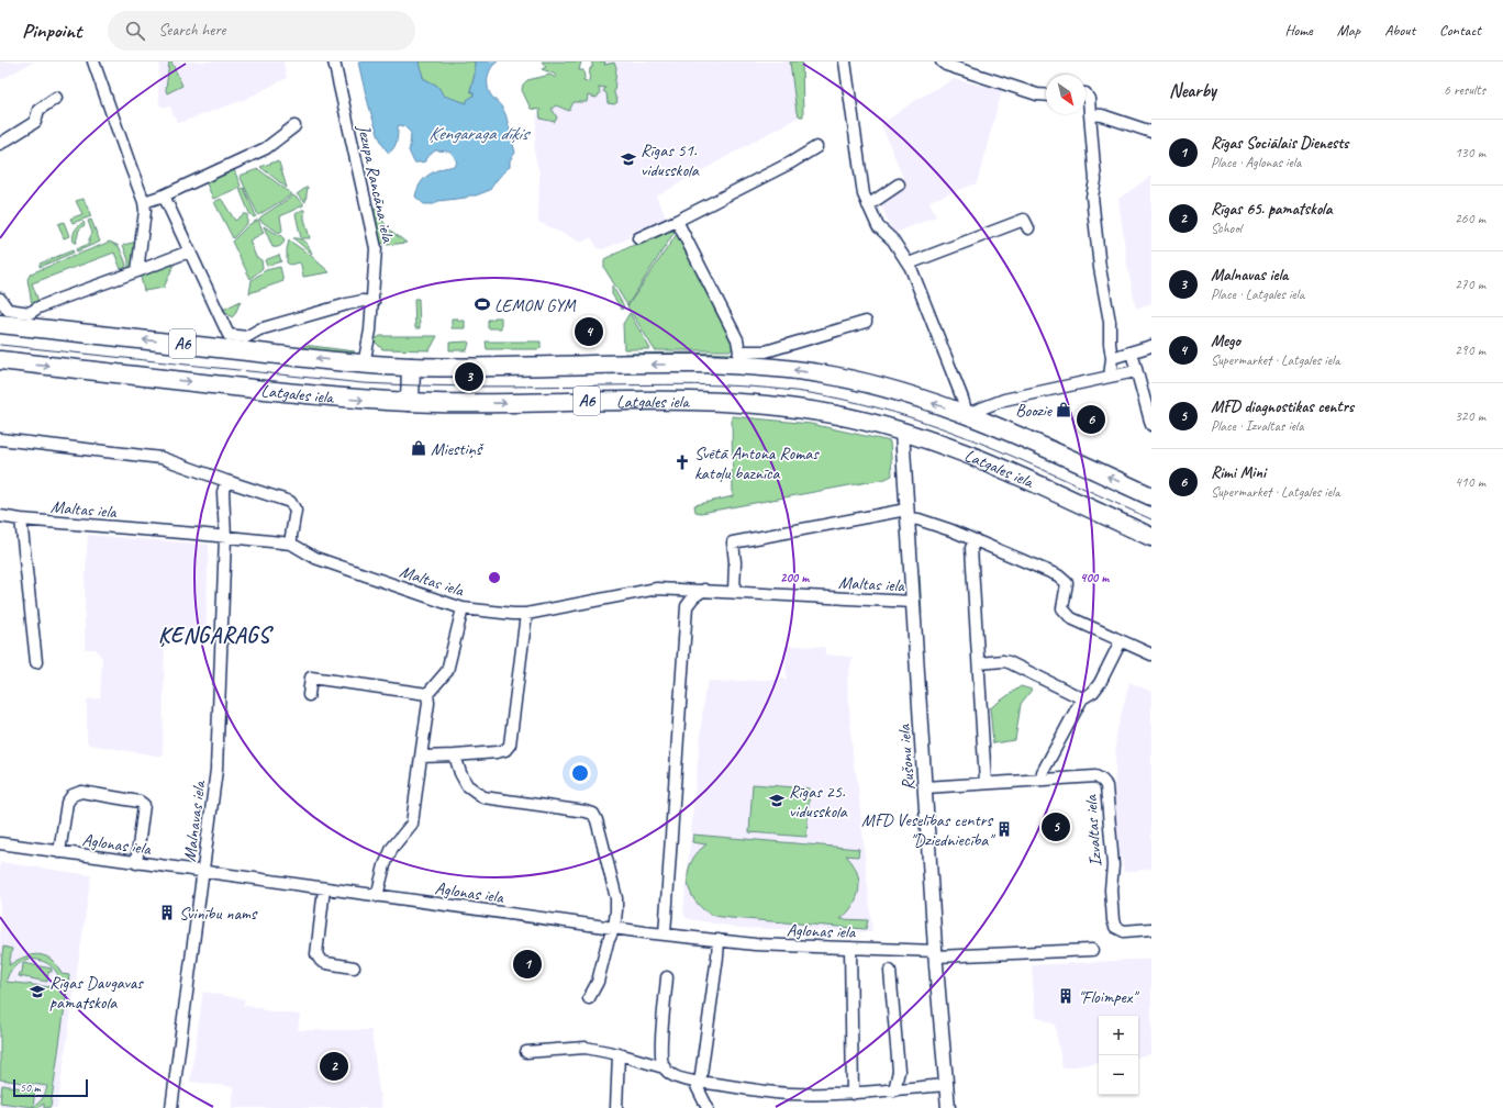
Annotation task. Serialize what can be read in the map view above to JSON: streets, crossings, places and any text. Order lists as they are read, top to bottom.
{
  "streets": {
    "highway": ["A6", "Latgales iela"],
    "street": [
      "Jezupa Rancāna iela",
      "Maltas iela",
      "Rušonu iela",
      "Malnavas iela",
      "Izvaltas iela",
      "Aglonas iela"
    ]
  },
  "crossings": [
    ["Jezupa Rancāna iela", "Latgales iela"],
    ["Latgales iela", "Rušonu iela"],
    ["Maltas iela", "Rušonu iela"],
    ["Maltas iela", "Malnavas iela"],
    ["Rušonu iela", "Izvaltas iela"],
    ["Rušonu iela", "Aglonas iela"],
    ["Malnavas iela", "Aglonas iela"]
  ],
  "districts": ["ĶENGARAGS"],
  "water": ["Ķengaraga dīķis"],
  "places": {
    "school or university": ["Rīgas 51. vidusskola", "Rīgas 25. vidusskola", "Rīgas Daugavas pamatskola"],
    "sports": ["LEMON GYM"],
    "shop": ["Boozie", "Miestiņš"],
    "church": ["Svētā Antona Romas katoļu baznīca"],
    "building": ["MFD Veselības centrs \"Dziedniecība\"", "Svinību nams", "\"Floimpex\""]
  },
  "scale_bar": "50 m",
  "north": "bottom right",
  "page": {
    "header": "Pinpoint",
    "search": "Search here",
    "nav": [
      "Home",
      "Map",
      "About",
      "Contact"
    ],
    "heading": ["Nearby", "6 results"],
    "list": [
      {
        "mark": "1",
        "name": "Rīgas Sociālais Dienests",
        "note": "Place · Aglonas iela",
        "value": "130 m"
      },
      {
        "mark": "2",
        "name": "Rīgas 65. pamatskola",
        "note": "School",
        "value": "260 m"
      },
      {
        "mark": "3",
        "name": "Malnavas iela",
        "note": "Place · Latgales iela",
        "value": "270 m"
      },
      {
        "mark": "4",
        "name": "Mego",
        "note": "Supermarket · Latgales iela",
        "value": "290 m"
      },
      {
        "mark": "5",
        "name": "MFD diagnostikas centrs",
        "note": "Place · Izvaltas iela",
        "value": "320 m"
      },
      {
        "mark": "6",
        "name": "Rimi Mini",
        "note": "Supermarket · Latgales iela",
        "value": "410 m"
      }
    ],
    "pins": [
      "4",
      "3",
      "6",
      "5",
      "1",
      "2"
    ],
    "map_buttons": ["+", "−"],
    "scale": "50 m"
  },
  "rings": ["200 m", "400 m"]
}
